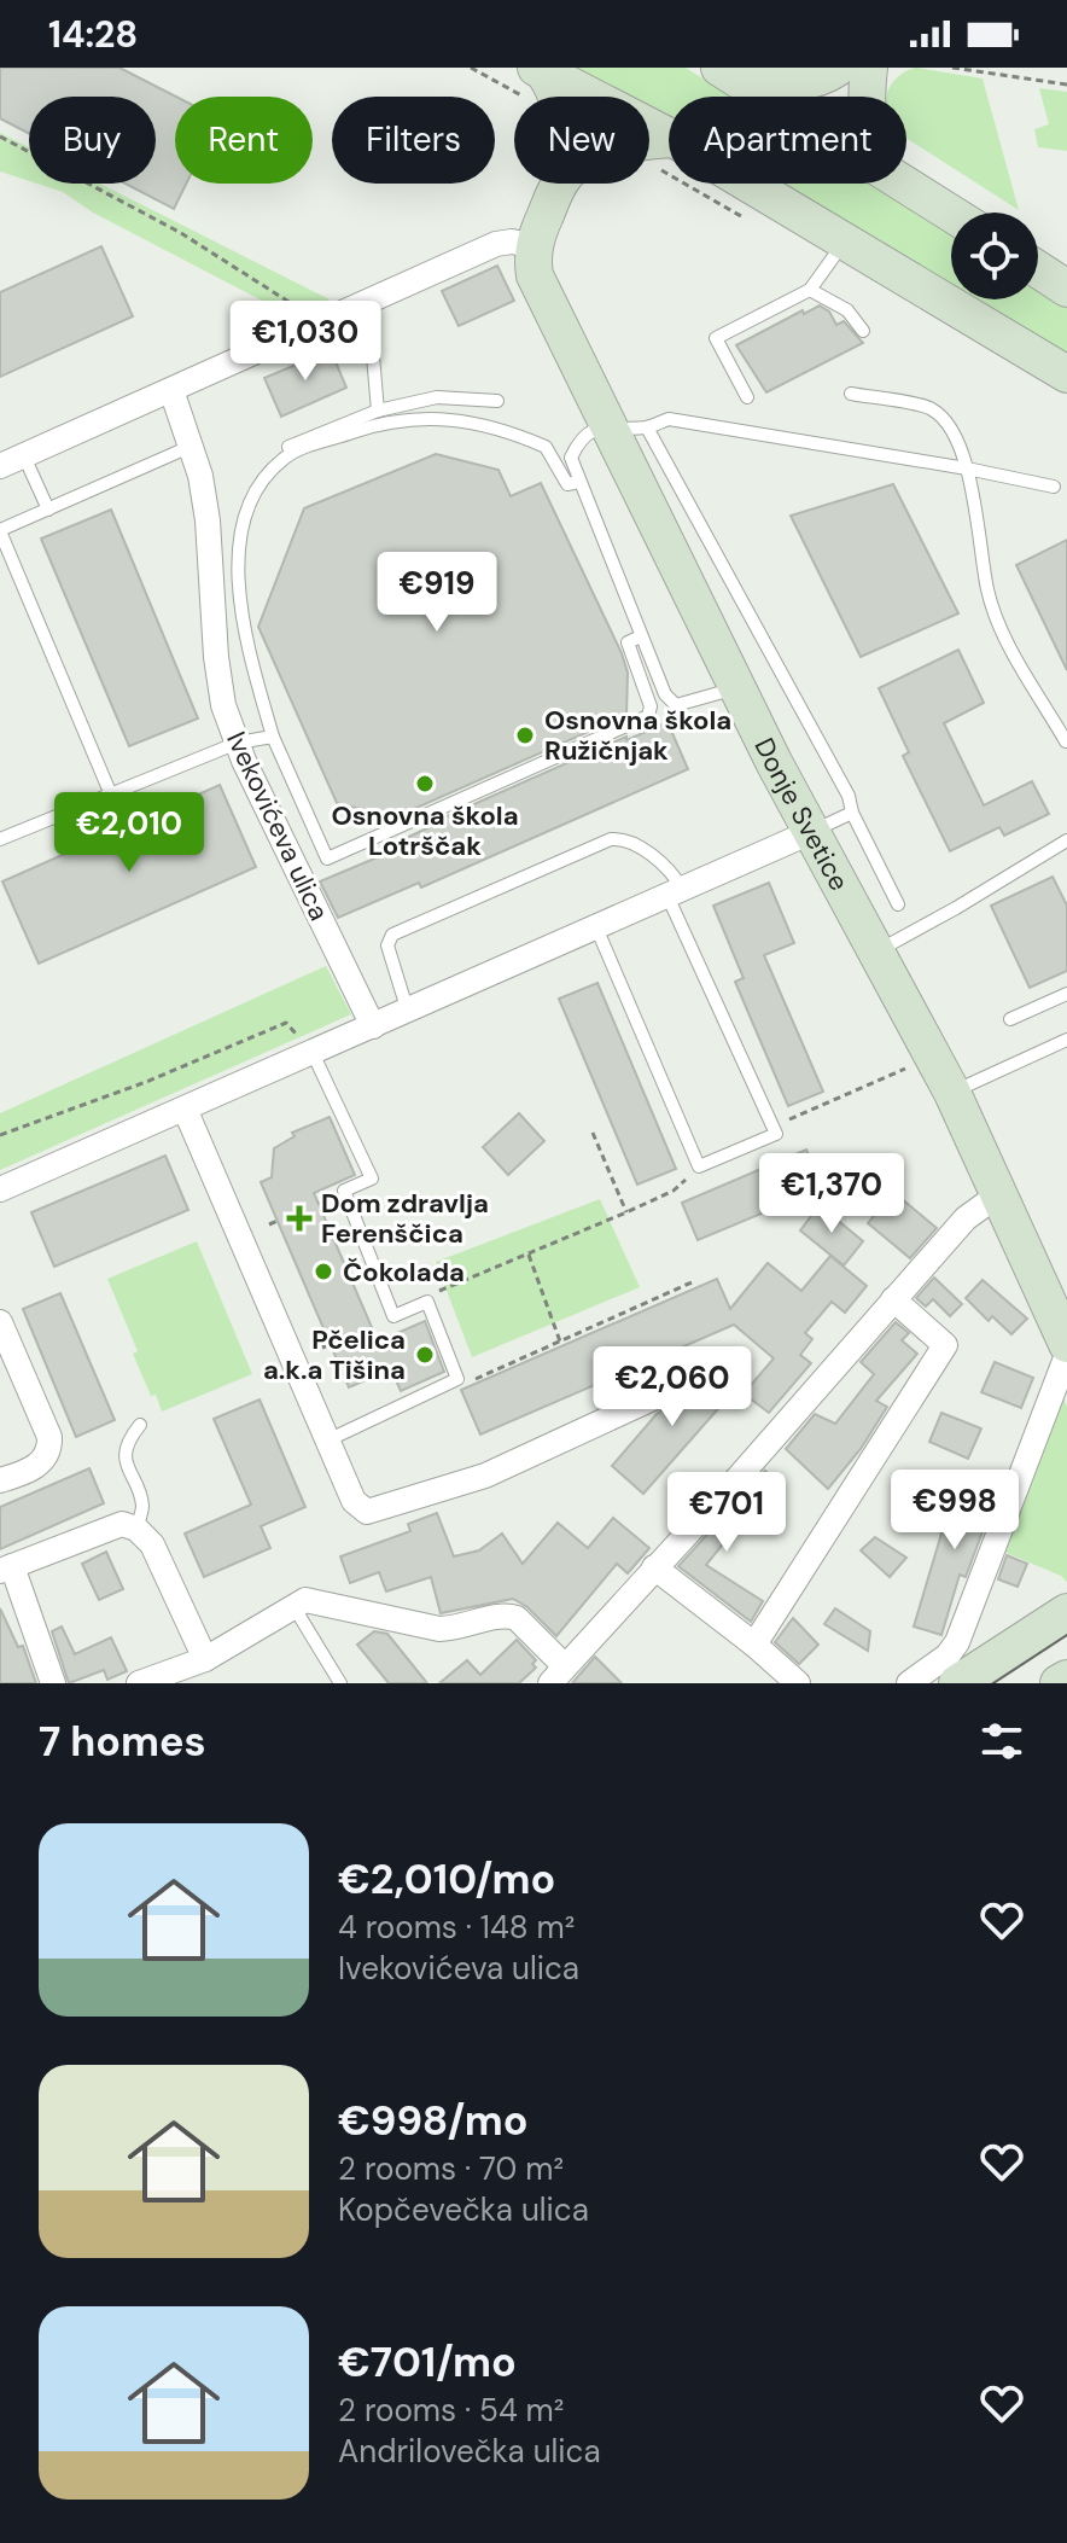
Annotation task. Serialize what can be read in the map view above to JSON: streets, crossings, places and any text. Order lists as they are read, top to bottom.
{
  "streets": {
    "street": ["Donje Svetice", "Ivekovićeva ulica"]
  },
  "places": {
    "other": [
      "Osnovna škola Ružičnjak",
      "Osnovna škola Lotrščak",
      "Čokolada",
      "Pčelica a.k.a Tišina"
    ],
    "health": ["Dom zdravlja Ferenščica"]
  },
  "page": {
    "status": "14:28",
    "chip": [
      "Buy",
      "Rent",
      "Filters",
      "New",
      "Apartment"
    ],
    "price": [
      "€1,030",
      "€919",
      "€2,010",
      "€1,370",
      "€2,060",
      "€998",
      "€701"
    ],
    "heading": "7 homes",
    "list": [
      {
        "name": "€2,010/mo",
        "note": "4 rooms · 148 m² · Ivekovićeva ulica"
      },
      {
        "name": "€998/mo",
        "note": "2 rooms · 70 m² · Kopčevečka ulica"
      },
      {
        "name": "€701/mo",
        "note": "2 rooms · 54 m² · Andrilovečka ulica"
      }
    ]
  }
}
